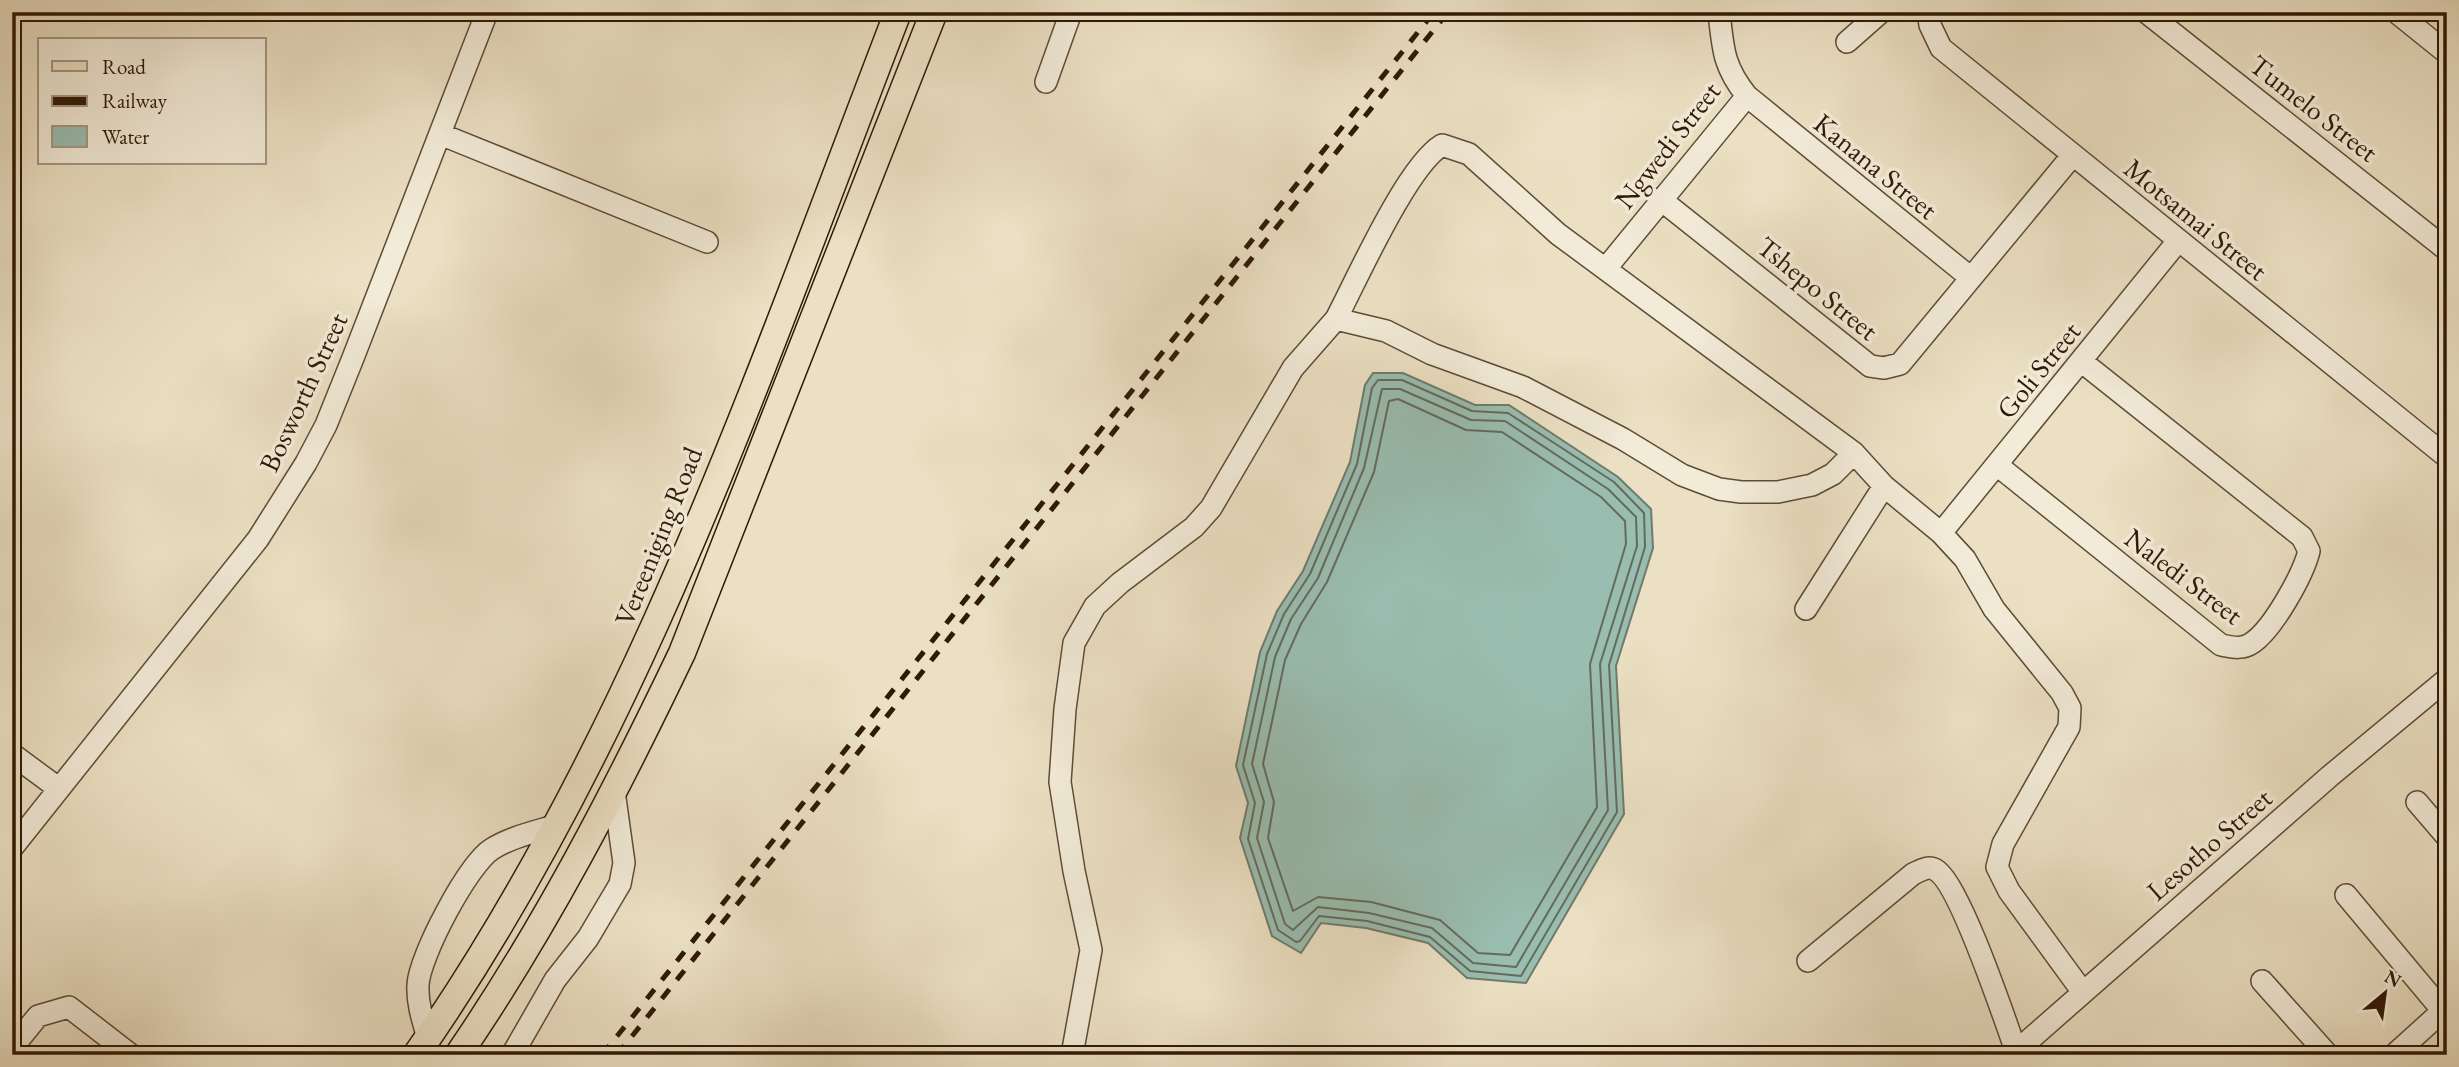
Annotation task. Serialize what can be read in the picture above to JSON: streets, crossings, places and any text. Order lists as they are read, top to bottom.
{
  "streets": {
    "main road": ["Vereeniging Road"],
    "street": [
      "Tumelo Street",
      "Ngwedi Street",
      "Kanana Street",
      "Motsamai Street",
      "Tshepo Street",
      "Goli Street",
      "Bosworth Street",
      "Naledi Street",
      "Lesotho Street"
    ]
  },
  "crossings": [
    ["Ngwedi Street", "Kanana Street"],
    ["Ngwedi Street", "Tshepo Street"],
    ["Kanana Street", "Tshepo Street"],
    ["Motsamai Street", "Tshepo Street"],
    ["Motsamai Street", "Goli Street"],
    ["Goli Street", "Naledi Street"]
  ],
  "legend": ["Road", "Railway", "Water"],
  "north": "top right"
}
